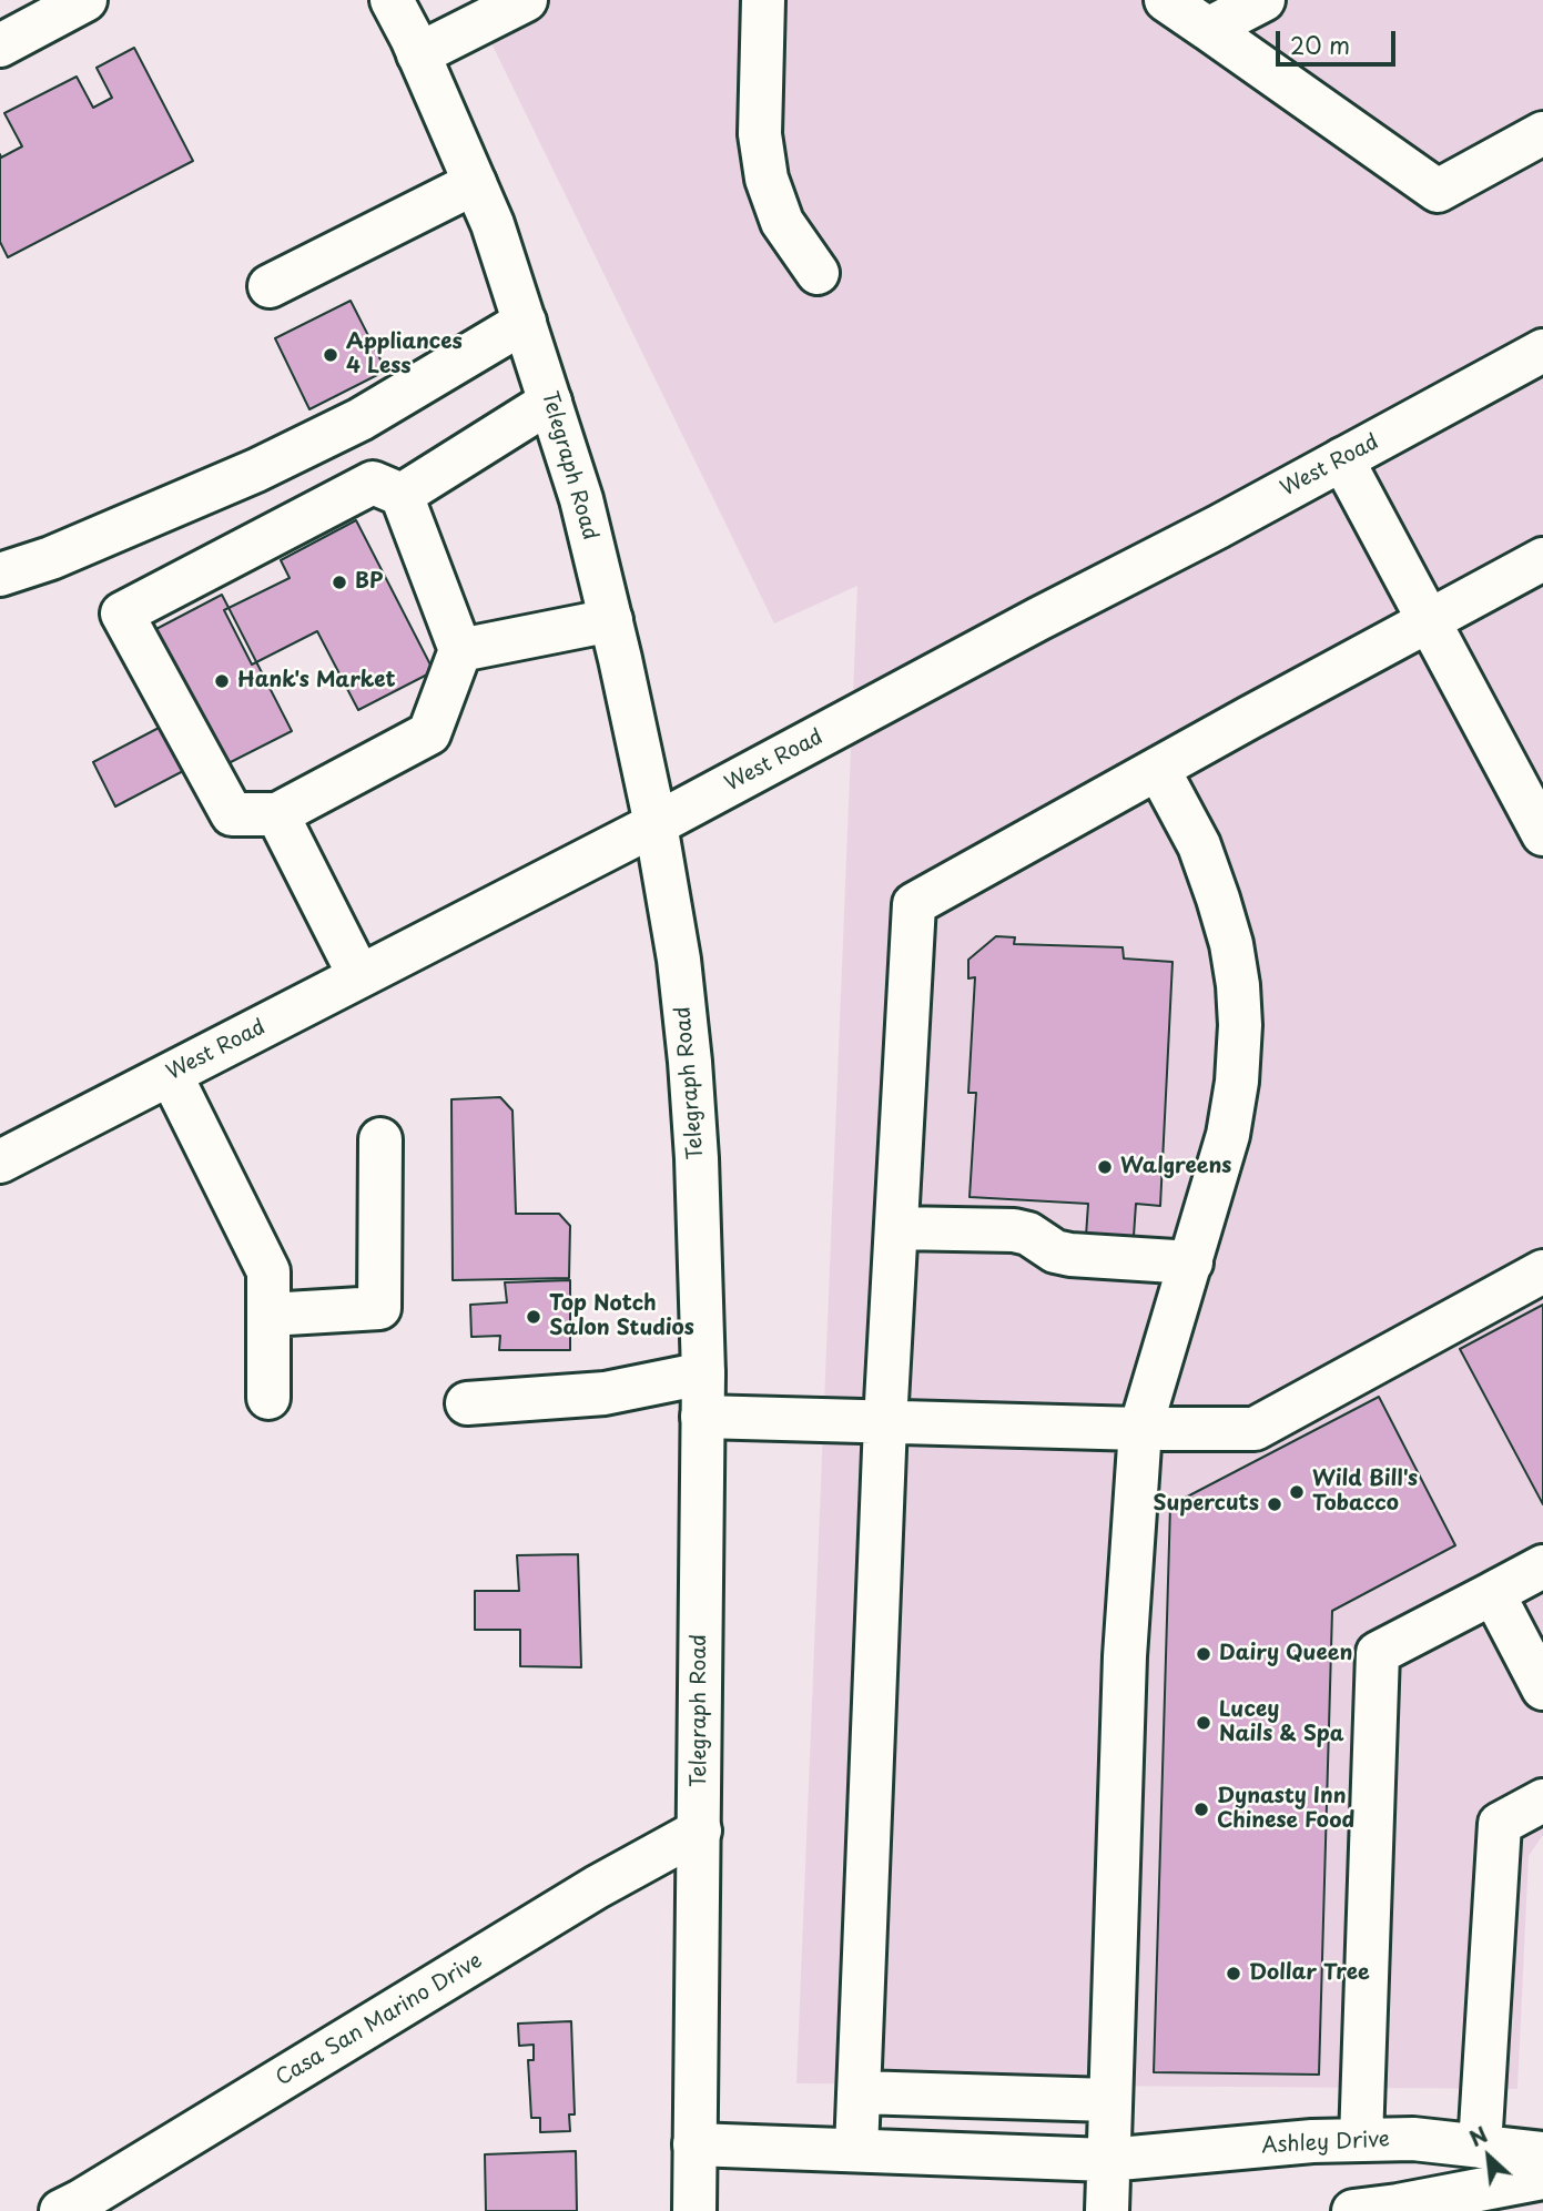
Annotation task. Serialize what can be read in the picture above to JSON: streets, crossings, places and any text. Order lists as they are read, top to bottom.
{
  "streets": {
    "main road": [
      "Telegraph Road",
      "West Road",
      "Casa San Marino Drive",
      "Ashley Drive"
    ]
  },
  "crossings": [
    ["Telegraph Road", "West Road"],
    ["Telegraph Road", "Casa San Marino Drive"],
    ["Telegraph Road", "Ashley Drive"]
  ],
  "places": [
    "Appliances 4 Less",
    "BP",
    "Hank's Market",
    "Walgreens",
    "Top Notch Salon Studios",
    "Wild Bill's Tobacco",
    "Supercuts",
    "Dairy Queen",
    "Lucey Nails & Spa",
    "Dynasty Inn Chinese Food",
    "Dollar Tree"
  ],
  "scale_bar": "20 m",
  "north": "top left"
}
